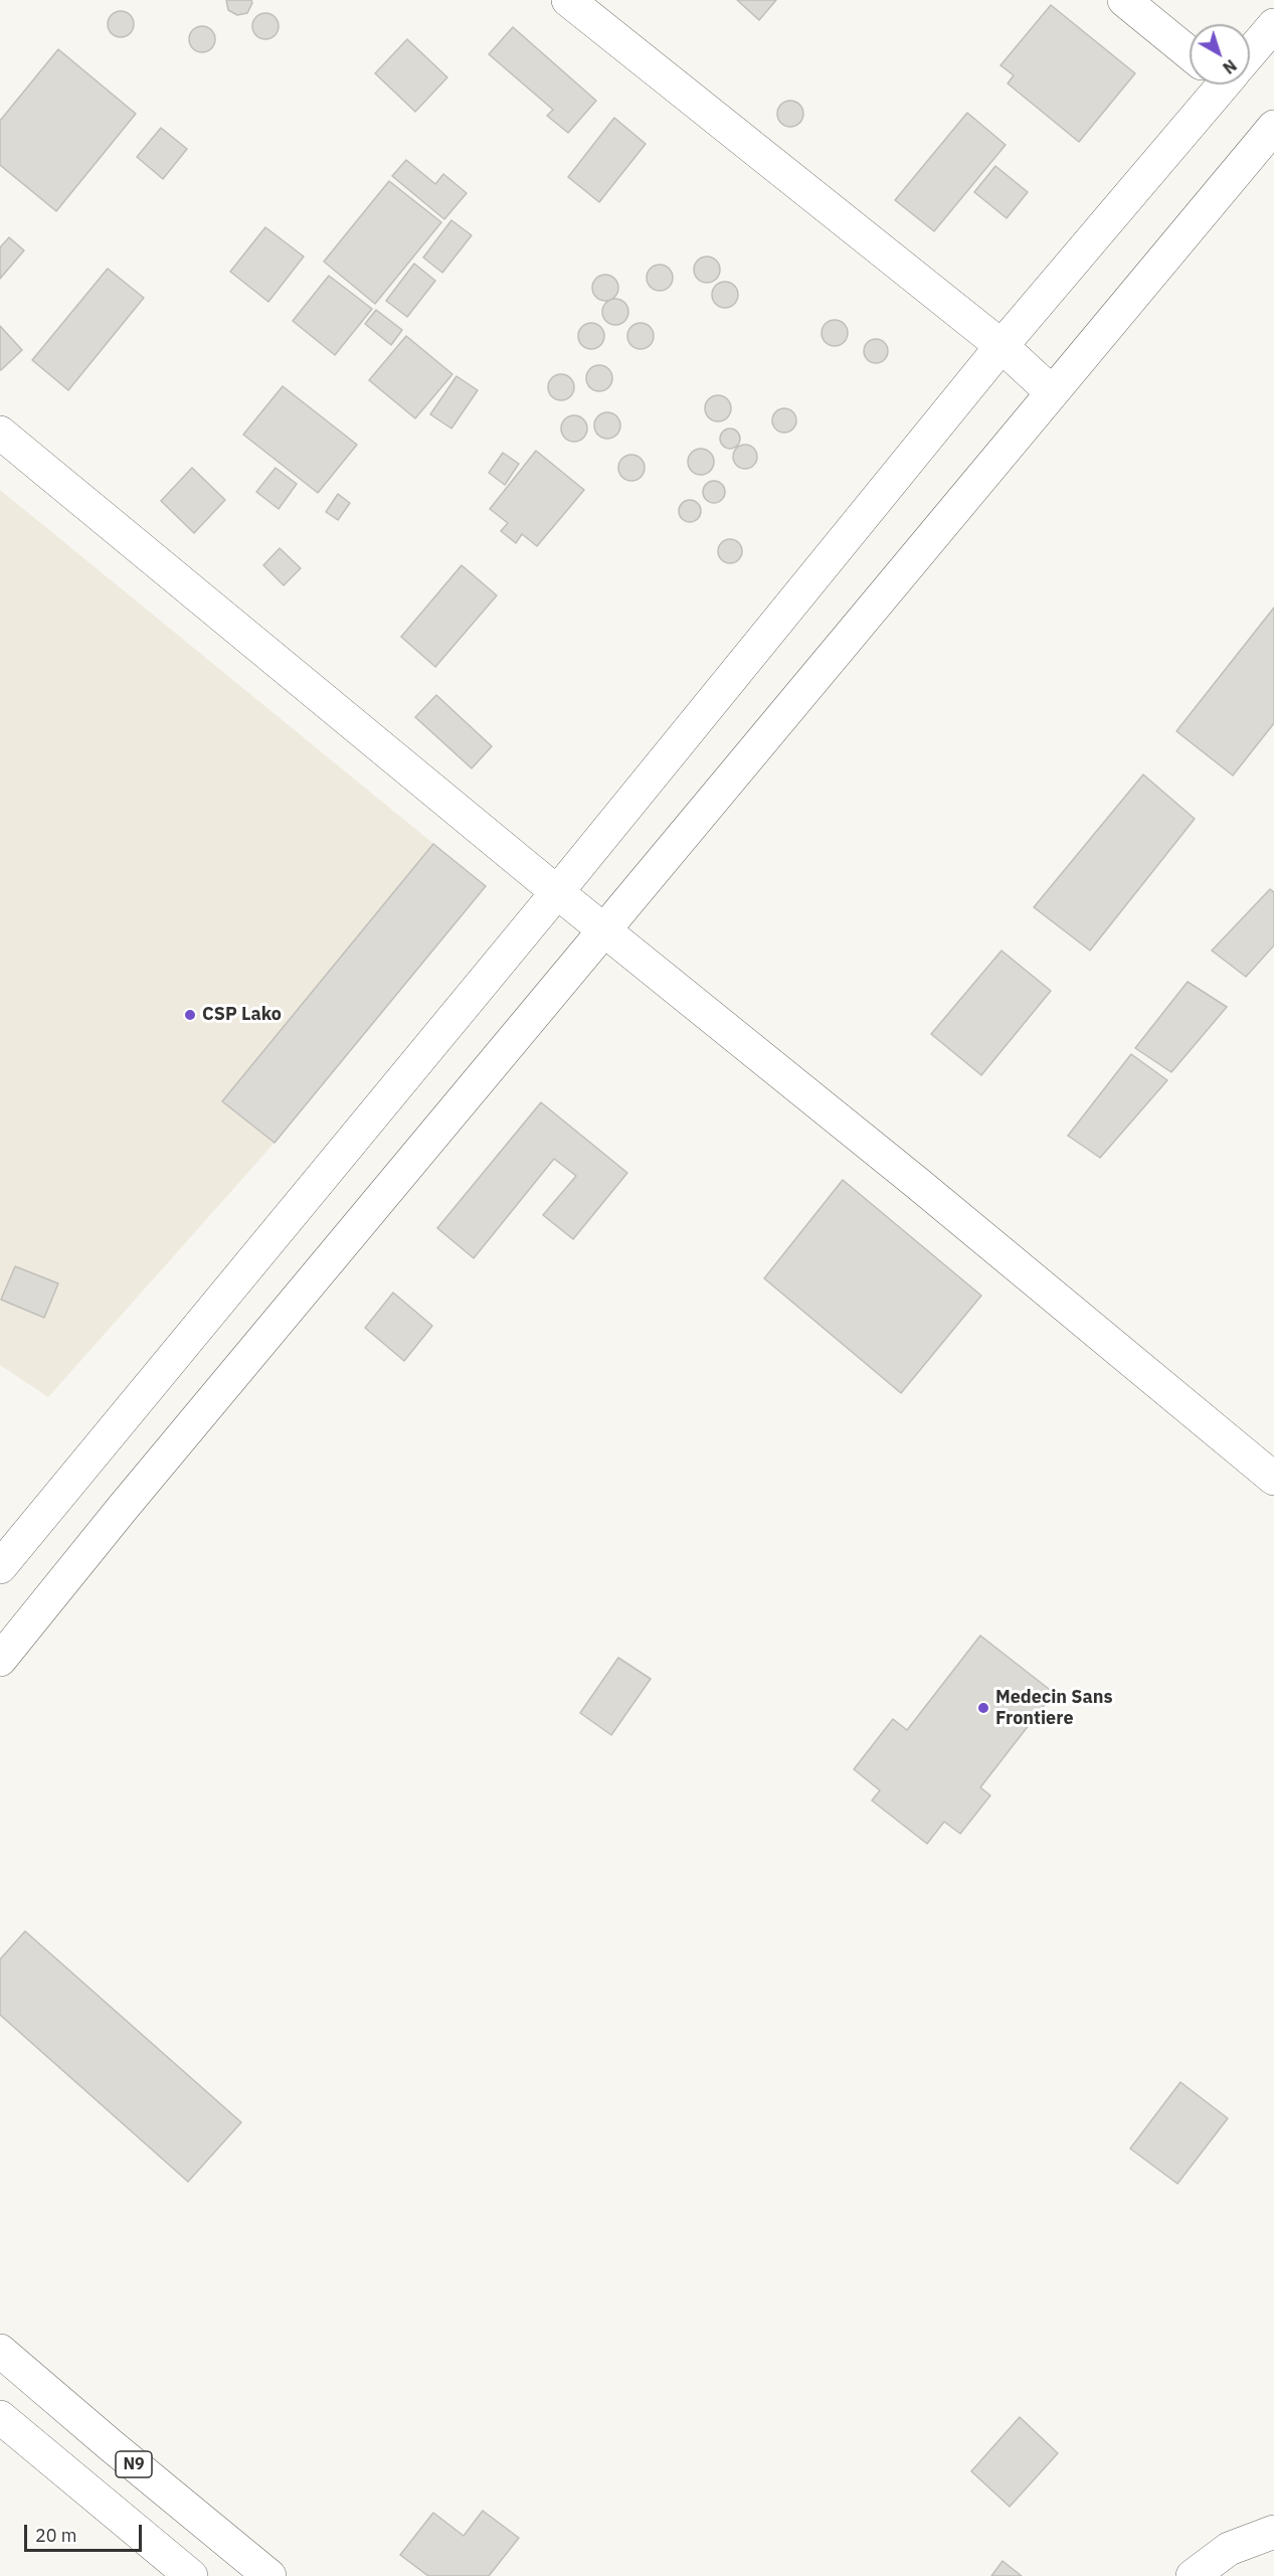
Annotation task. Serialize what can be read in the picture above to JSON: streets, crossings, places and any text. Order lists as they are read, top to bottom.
{
  "streets": {
    "main road": ["N9"]
  },
  "places": ["CSP Lako", "Medecin Sans Frontiere"],
  "scale_bar": "20 m",
  "north": "bottom right"
}
